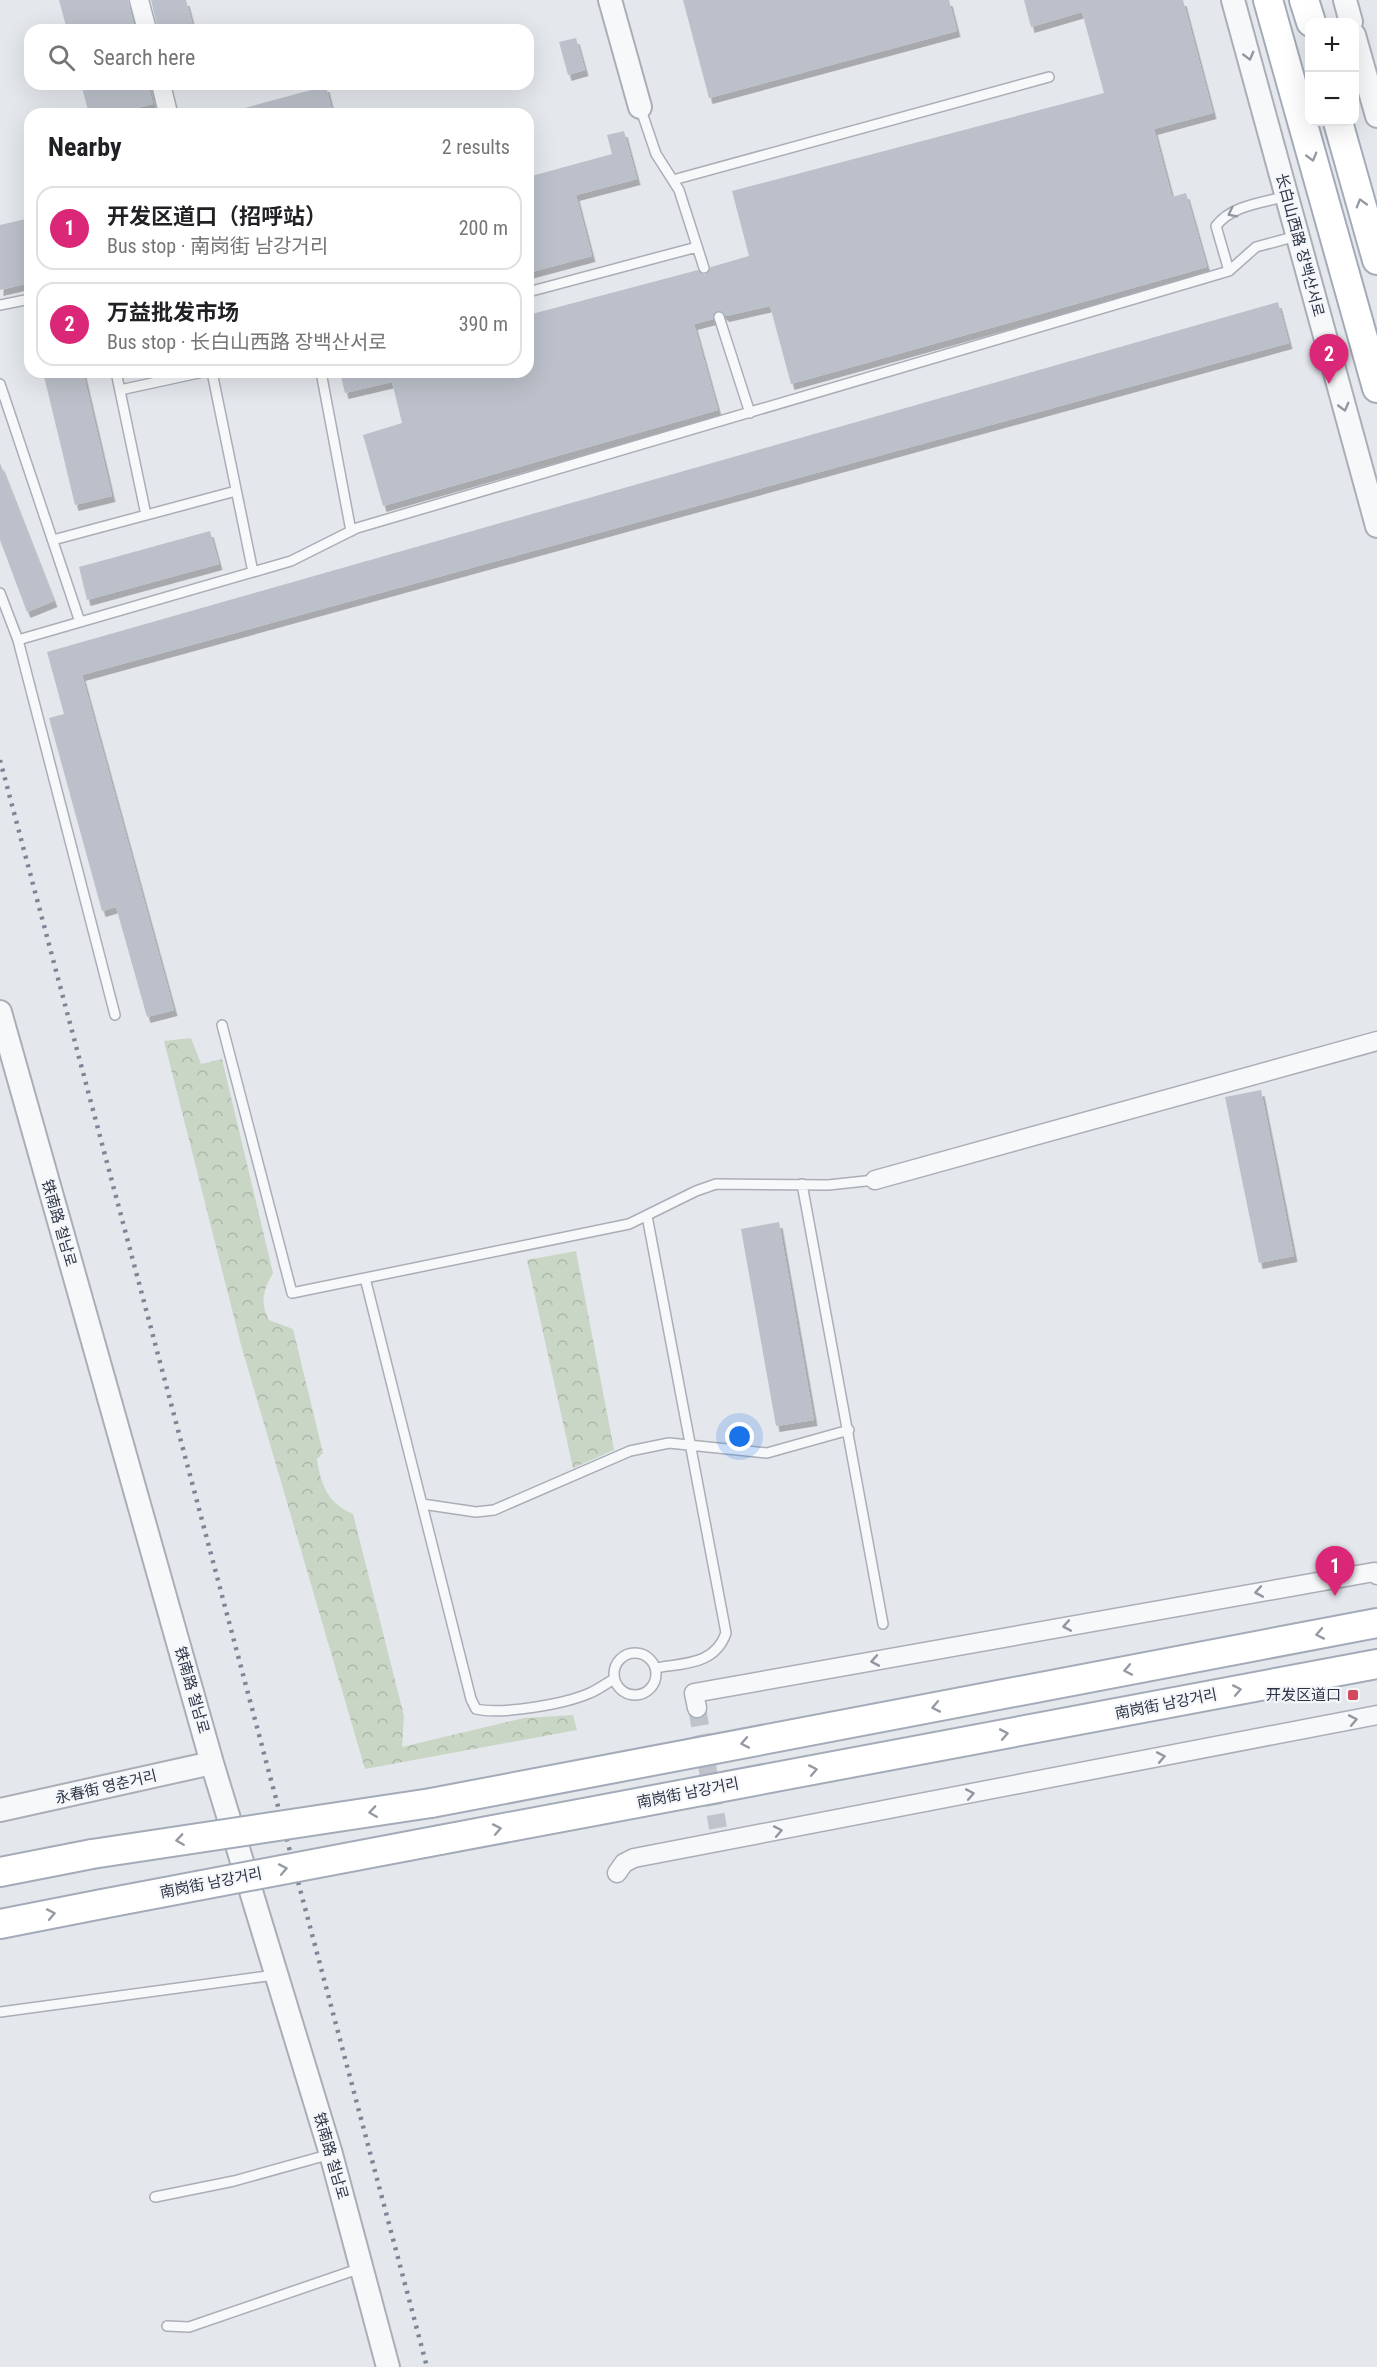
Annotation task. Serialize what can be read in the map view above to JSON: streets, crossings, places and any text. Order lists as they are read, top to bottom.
{
  "streets": {
    "main road": ["南岗街 남강거리"],
    "street": ["长白山西路 장백산서로", "铁南路 철남로", "永春街 영춘거리"]
  },
  "crossings": [
    ["铁南路 철남로", "永春街 영춘거리"]
  ],
  "one_way": ["长白山西路 장백산서로"],
  "places": {
    "transit": ["开发区道口"]
  },
  "page": {
    "map_buttons": ["+", "−"],
    "search": "Search here",
    "heading": ["Nearby", "2 results"],
    "list": [
      {
        "mark": "1",
        "name": "开发区道口（招呼站）",
        "note": "Bus stop · 南岗街 남강거리",
        "value": "200 m"
      },
      {
        "mark": "2",
        "name": "万益批发市场",
        "note": "Bus stop · 长白山西路 장백산서로",
        "value": "390 m"
      }
    ],
    "pins": ["2", "1"]
  }
}
